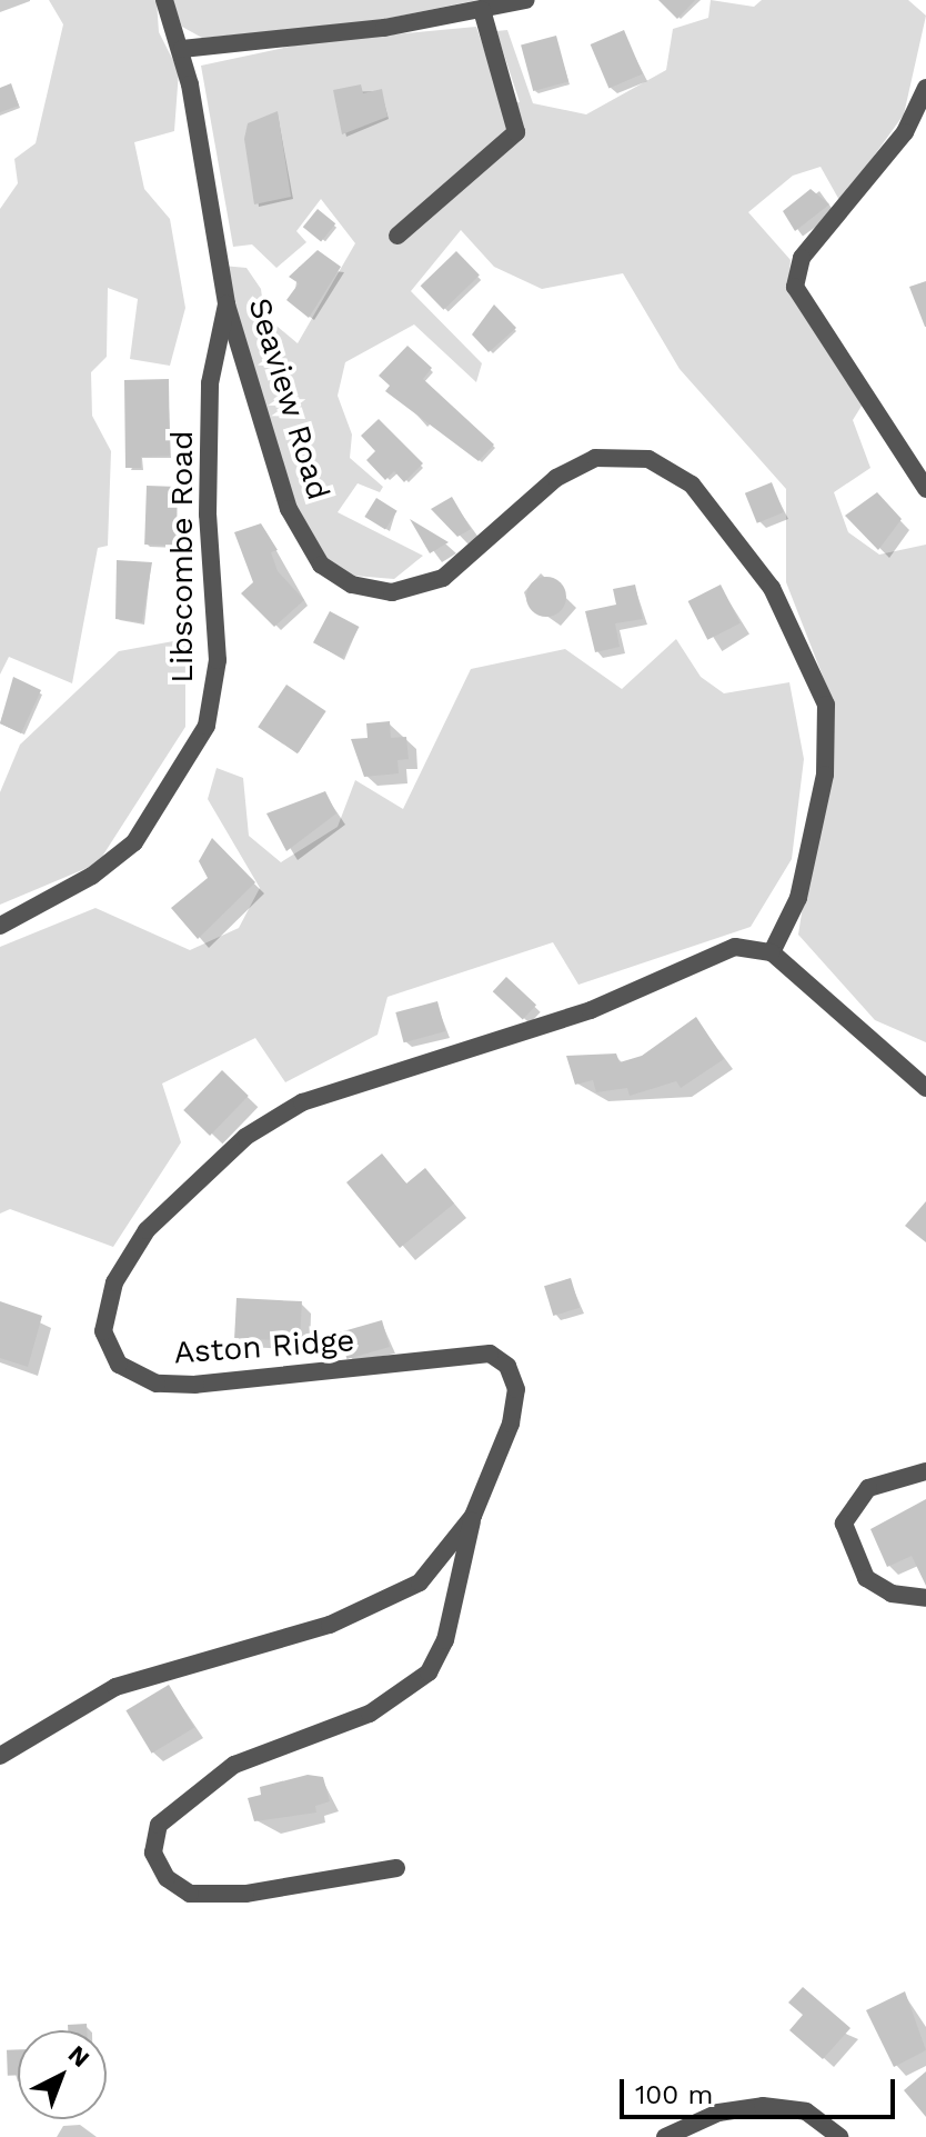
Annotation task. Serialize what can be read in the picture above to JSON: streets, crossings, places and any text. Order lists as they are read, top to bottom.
{
  "streets": {
    "street": ["Seaview Road", "Libscombe Road", "Aston Ridge"]
  },
  "crossings": [
    ["Seaview Road", "Libscombe Road"],
    ["Seaview Road", "Aston Ridge"]
  ],
  "scale_bar": "100 m",
  "north": "top right"
}
